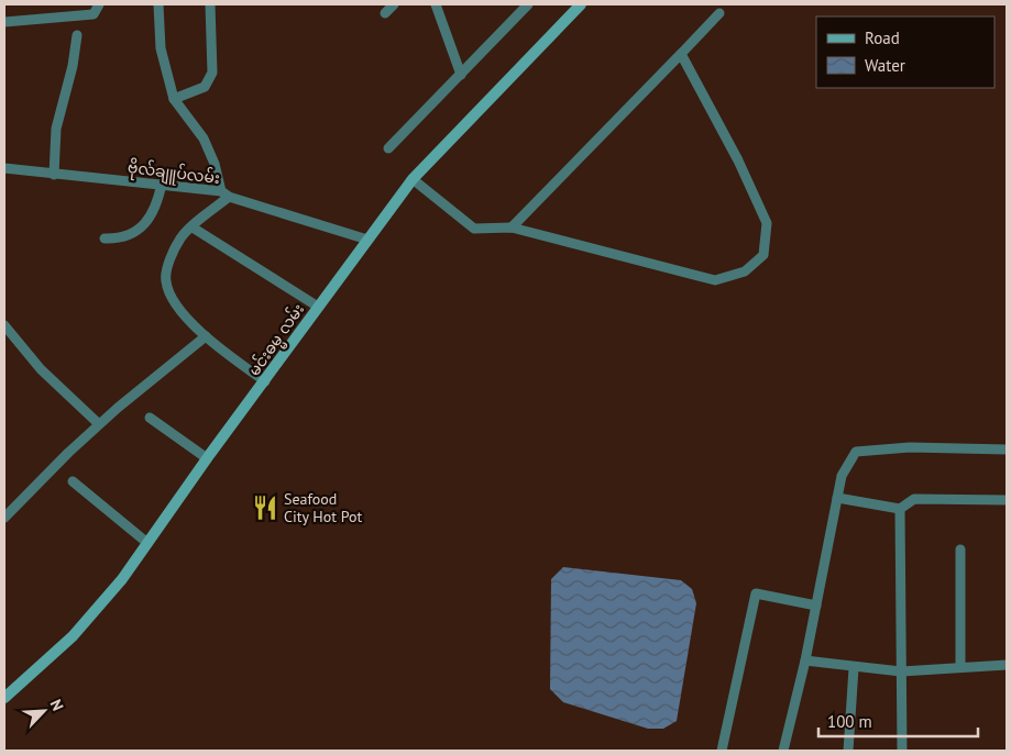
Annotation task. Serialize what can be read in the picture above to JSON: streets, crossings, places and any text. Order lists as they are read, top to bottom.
{
  "streets": {
    "main road": ["မင်းဓမ္မ လမ်း"],
    "street": ["ဗိုလ်ချူပ်လမ်း"]
  },
  "crossings": [
    ["ဗိုလ်ချူပ်လမ်း", "မင်းဓမ္မ လမ်း"]
  ],
  "places": {
    "restaurant": ["Seafood City Hot Pot"]
  },
  "legend": ["Road", "Water"],
  "scale_bar": "100 m",
  "north": "top right"
}
